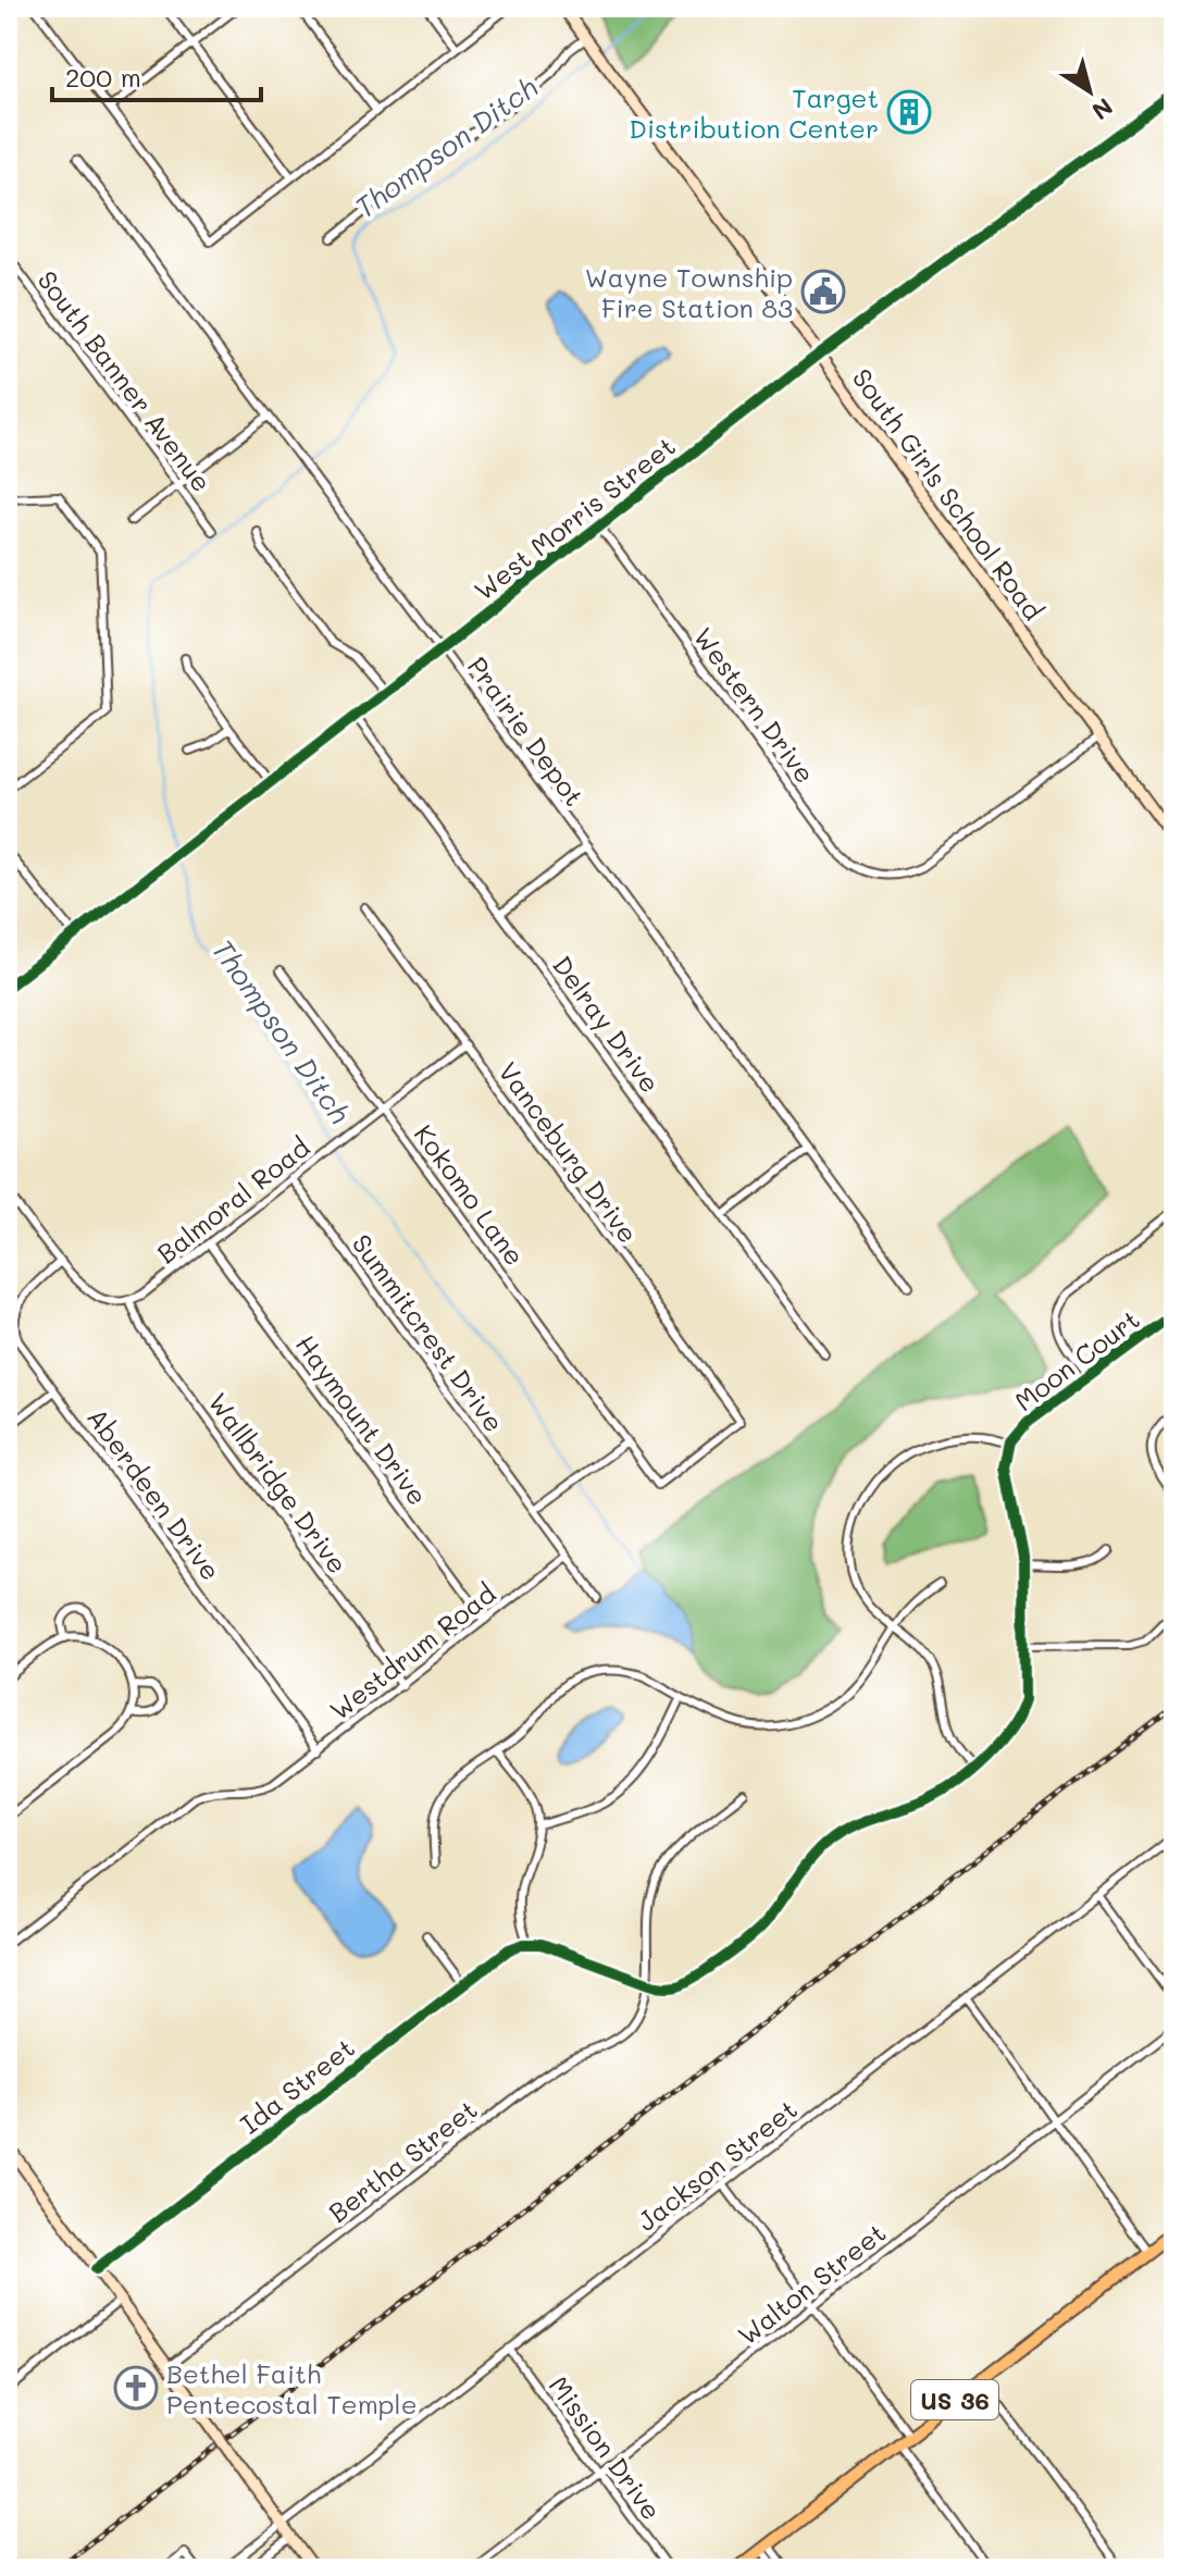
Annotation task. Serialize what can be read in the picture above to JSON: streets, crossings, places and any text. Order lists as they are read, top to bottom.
{
  "streets": {
    "main road": ["US 36"],
    "street": [
      "South Banner Avenue",
      "South Girls School Road",
      "West Morris Street",
      "Western Drive",
      "Prairie Depot",
      "Delray Drive",
      "Vanceburg Drive",
      "Kokomo Lane",
      "Balmoral Road",
      "Summitcrest Drive",
      "Moon Court",
      "Haymount Drive",
      "Wallbridge Drive",
      "Aberdeen Drive",
      "Westdrum Road",
      "Ida Street",
      "Bertha Street",
      "Jackson Street",
      "Walton Street",
      "Mission Drive"
    ]
  },
  "crossings": [
    ["South Girls School Road", "West Morris Street"],
    ["South Girls School Road", "Western Drive"],
    ["West Morris Street", "Western Drive"],
    ["West Morris Street", "Prairie Depot"],
    ["West Morris Street", "Delray Drive"],
    ["Vanceburg Drive", "Kokomo Lane"],
    ["Vanceburg Drive", "Balmoral Road"],
    ["Kokomo Lane", "Balmoral Road"],
    ["Balmoral Road", "Summitcrest Drive"],
    ["Balmoral Road", "Haymount Drive"],
    ["Balmoral Road", "Wallbridge Drive"],
    ["Haymount Drive", "Westdrum Road"],
    ["Wallbridge Drive", "Westdrum Road"],
    ["Aberdeen Drive", "Westdrum Road"],
    ["Jackson Street", "Mission Drive"],
    ["Walton Street", "Mission Drive"]
  ],
  "water": ["Thompson Ditch"],
  "places": {
    "building": ["Target Distribution Center"],
    "public building": ["Wayne Township Fire Station 83"],
    "church": ["Bethel Faith Pentecostal Temple"]
  },
  "scale_bar": "200 m",
  "north": "bottom right"
}
